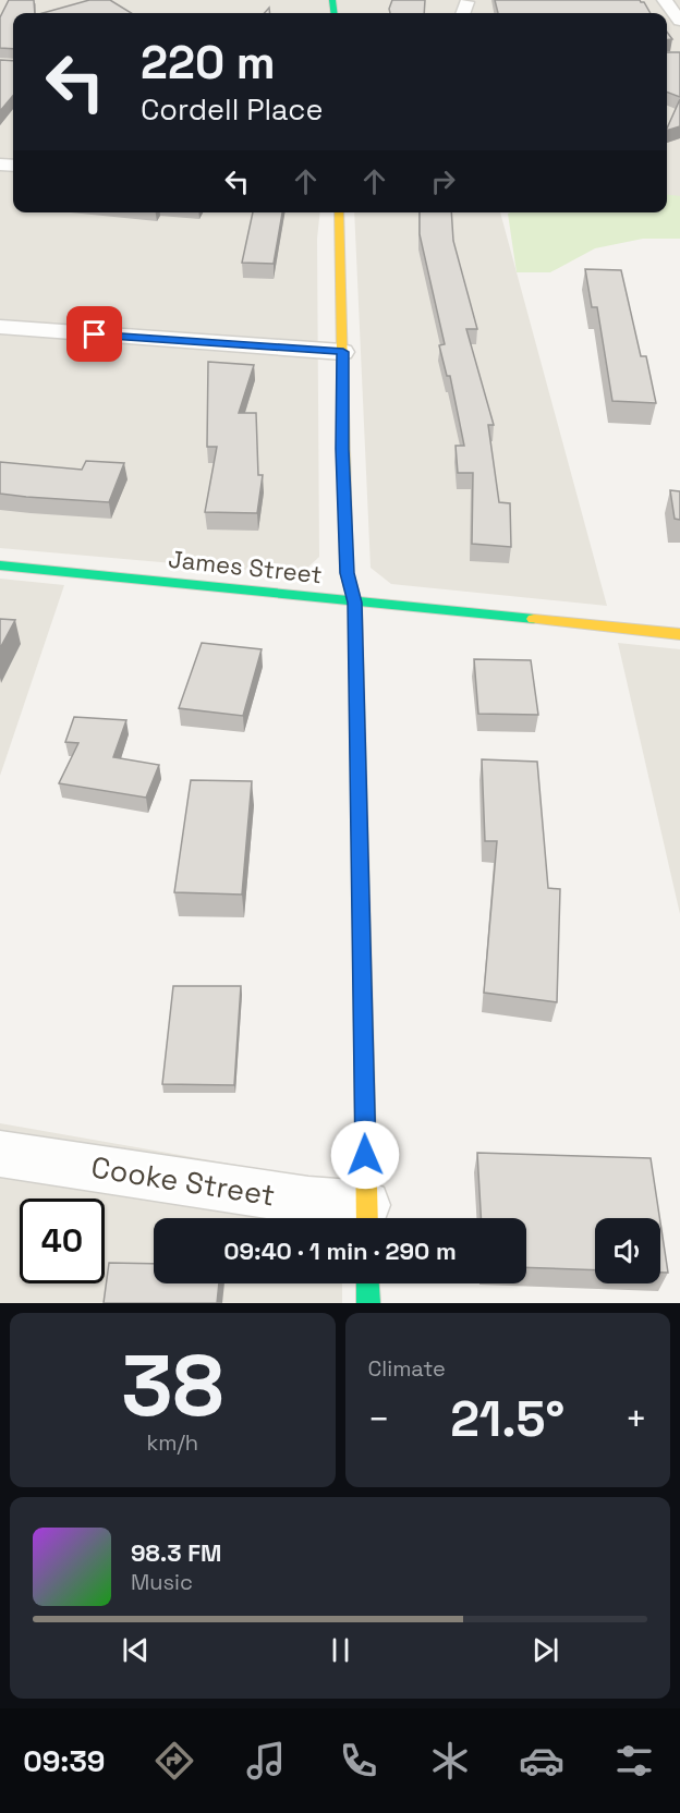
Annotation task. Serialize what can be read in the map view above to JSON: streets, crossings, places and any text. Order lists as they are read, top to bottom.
{
  "streets": {
    "street": ["James Street", "Cooke Street"]
  },
  "page": {
    "turn": ["220 m", "Cordell Place"],
    "limit": "40",
    "trip": "09:40 · 1 min · 290 m",
    "tile": [
      ["38", "km/h"],
      "Climate"
    ],
    "heat": ["−", "21.5°", "+"],
    "song": ["98.3 FM", "Music"],
    "tabs": "09:39"
  }
}
